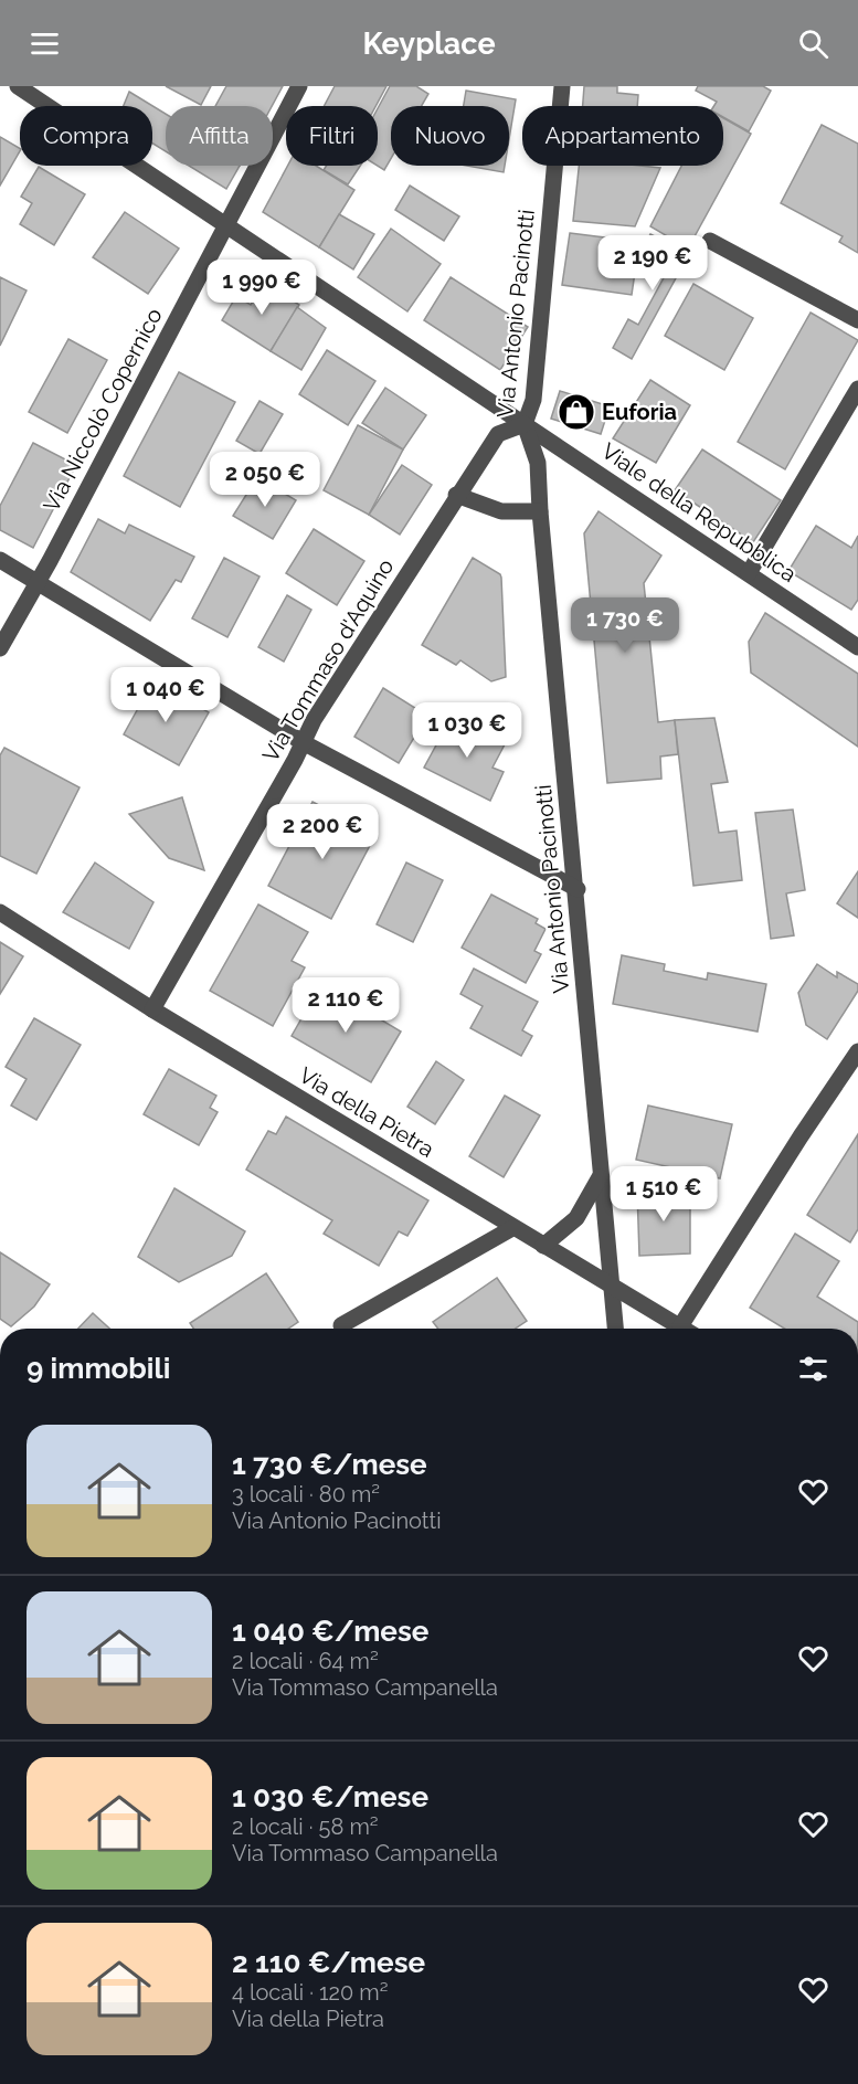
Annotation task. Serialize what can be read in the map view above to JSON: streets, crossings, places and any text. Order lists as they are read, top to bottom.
{
  "streets": {
    "street": [
      "Via Antonio Pacinotti",
      "Via Niccolò Copernico",
      "Viale della Repubblica",
      "Via Tommaso d'Aquino",
      "Via della Pietra"
    ]
  },
  "crossings": [
    ["Via Antonio Pacinotti", "Viale della Repubblica"],
    ["Via Antonio Pacinotti", "Via Tommaso d'Aquino"],
    ["Via Antonio Pacinotti", "Via della Pietra"],
    ["Via Niccolò Copernico", "Viale della Repubblica"],
    ["Viale della Repubblica", "Via Tommaso d'Aquino"],
    ["Via Tommaso d'Aquino", "Via della Pietra"]
  ],
  "places": {
    "shop": ["Euforia"]
  },
  "page": {
    "header": "Keyplace",
    "chip": [
      "Compra",
      "Affitta",
      "Filtri",
      "Nuovo",
      "Appartamento"
    ],
    "price": [
      "2 190 €",
      "1 990 €",
      "2 050 €",
      "1 730 €",
      "1 040 €",
      "1 030 €",
      "2 200 €",
      "2 110 €",
      "1 510 €"
    ],
    "heading": "9 immobili",
    "list": [
      {
        "name": "1 730 €/mese",
        "note": "3 locali · 80 m² · Via Antonio Pacinotti"
      },
      {
        "name": "1 040 €/mese",
        "note": "2 locali · 64 m² · Via Tommaso Campanella"
      },
      {
        "name": "1 030 €/mese",
        "note": "2 locali · 58 m² · Via Tommaso Campanella"
      },
      {
        "name": "2 110 €/mese",
        "note": "4 locali · 120 m² · Via della Pietra"
      }
    ]
  }
}
